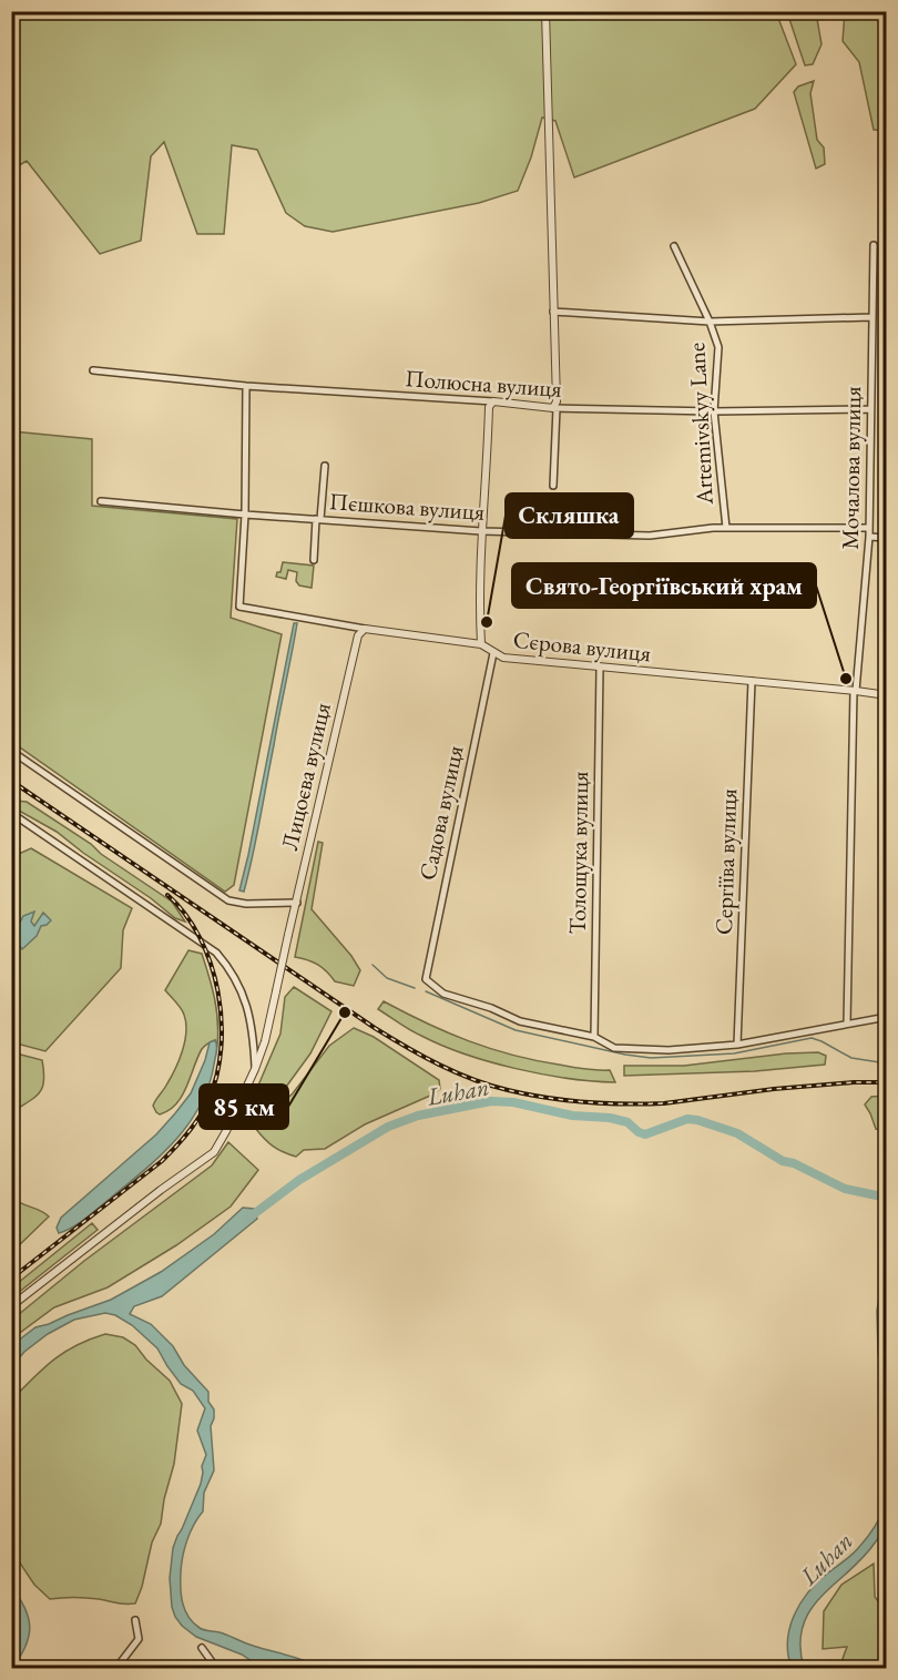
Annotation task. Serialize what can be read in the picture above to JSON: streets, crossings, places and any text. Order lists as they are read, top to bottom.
{
  "streets": {
    "street": [
      "Полюсна вулиця",
      "Artemivskyy Lane",
      "Мочалова вулиця",
      "Пєшкова вулиця",
      "Сєрова вулиця",
      "Лицоєва вулиця",
      "Садова вулиця",
      "Толощука вулиця",
      "Сергіїва вулиця"
    ]
  },
  "crossings": [
    ["Полюсна вулиця", "Artemivskyy Lane"],
    ["Полюсна вулиця", "Мочалова вулиця"],
    ["Artemivskyy Lane", "Пєшкова вулиця"],
    ["Мочалова вулиця", "Пєшкова вулиця"],
    ["Мочалова вулиця", "Сєрова вулиця"],
    ["Пєшкова вулиця", "Сєрова вулиця"],
    ["Сєрова вулиця", "Лицоєва вулиця"],
    ["Сєрова вулиця", "Садова вулиця"],
    ["Сєрова вулиця", "Толощука вулиця"],
    ["Сєрова вулиця", "Сергіїва вулиця"],
    ["Садова вулиця", "Толощука вулиця"]
  ],
  "water": ["Luhan"],
  "places": ["Скляшка", "Свято-Георгіївський храм", "85 км"]
}
